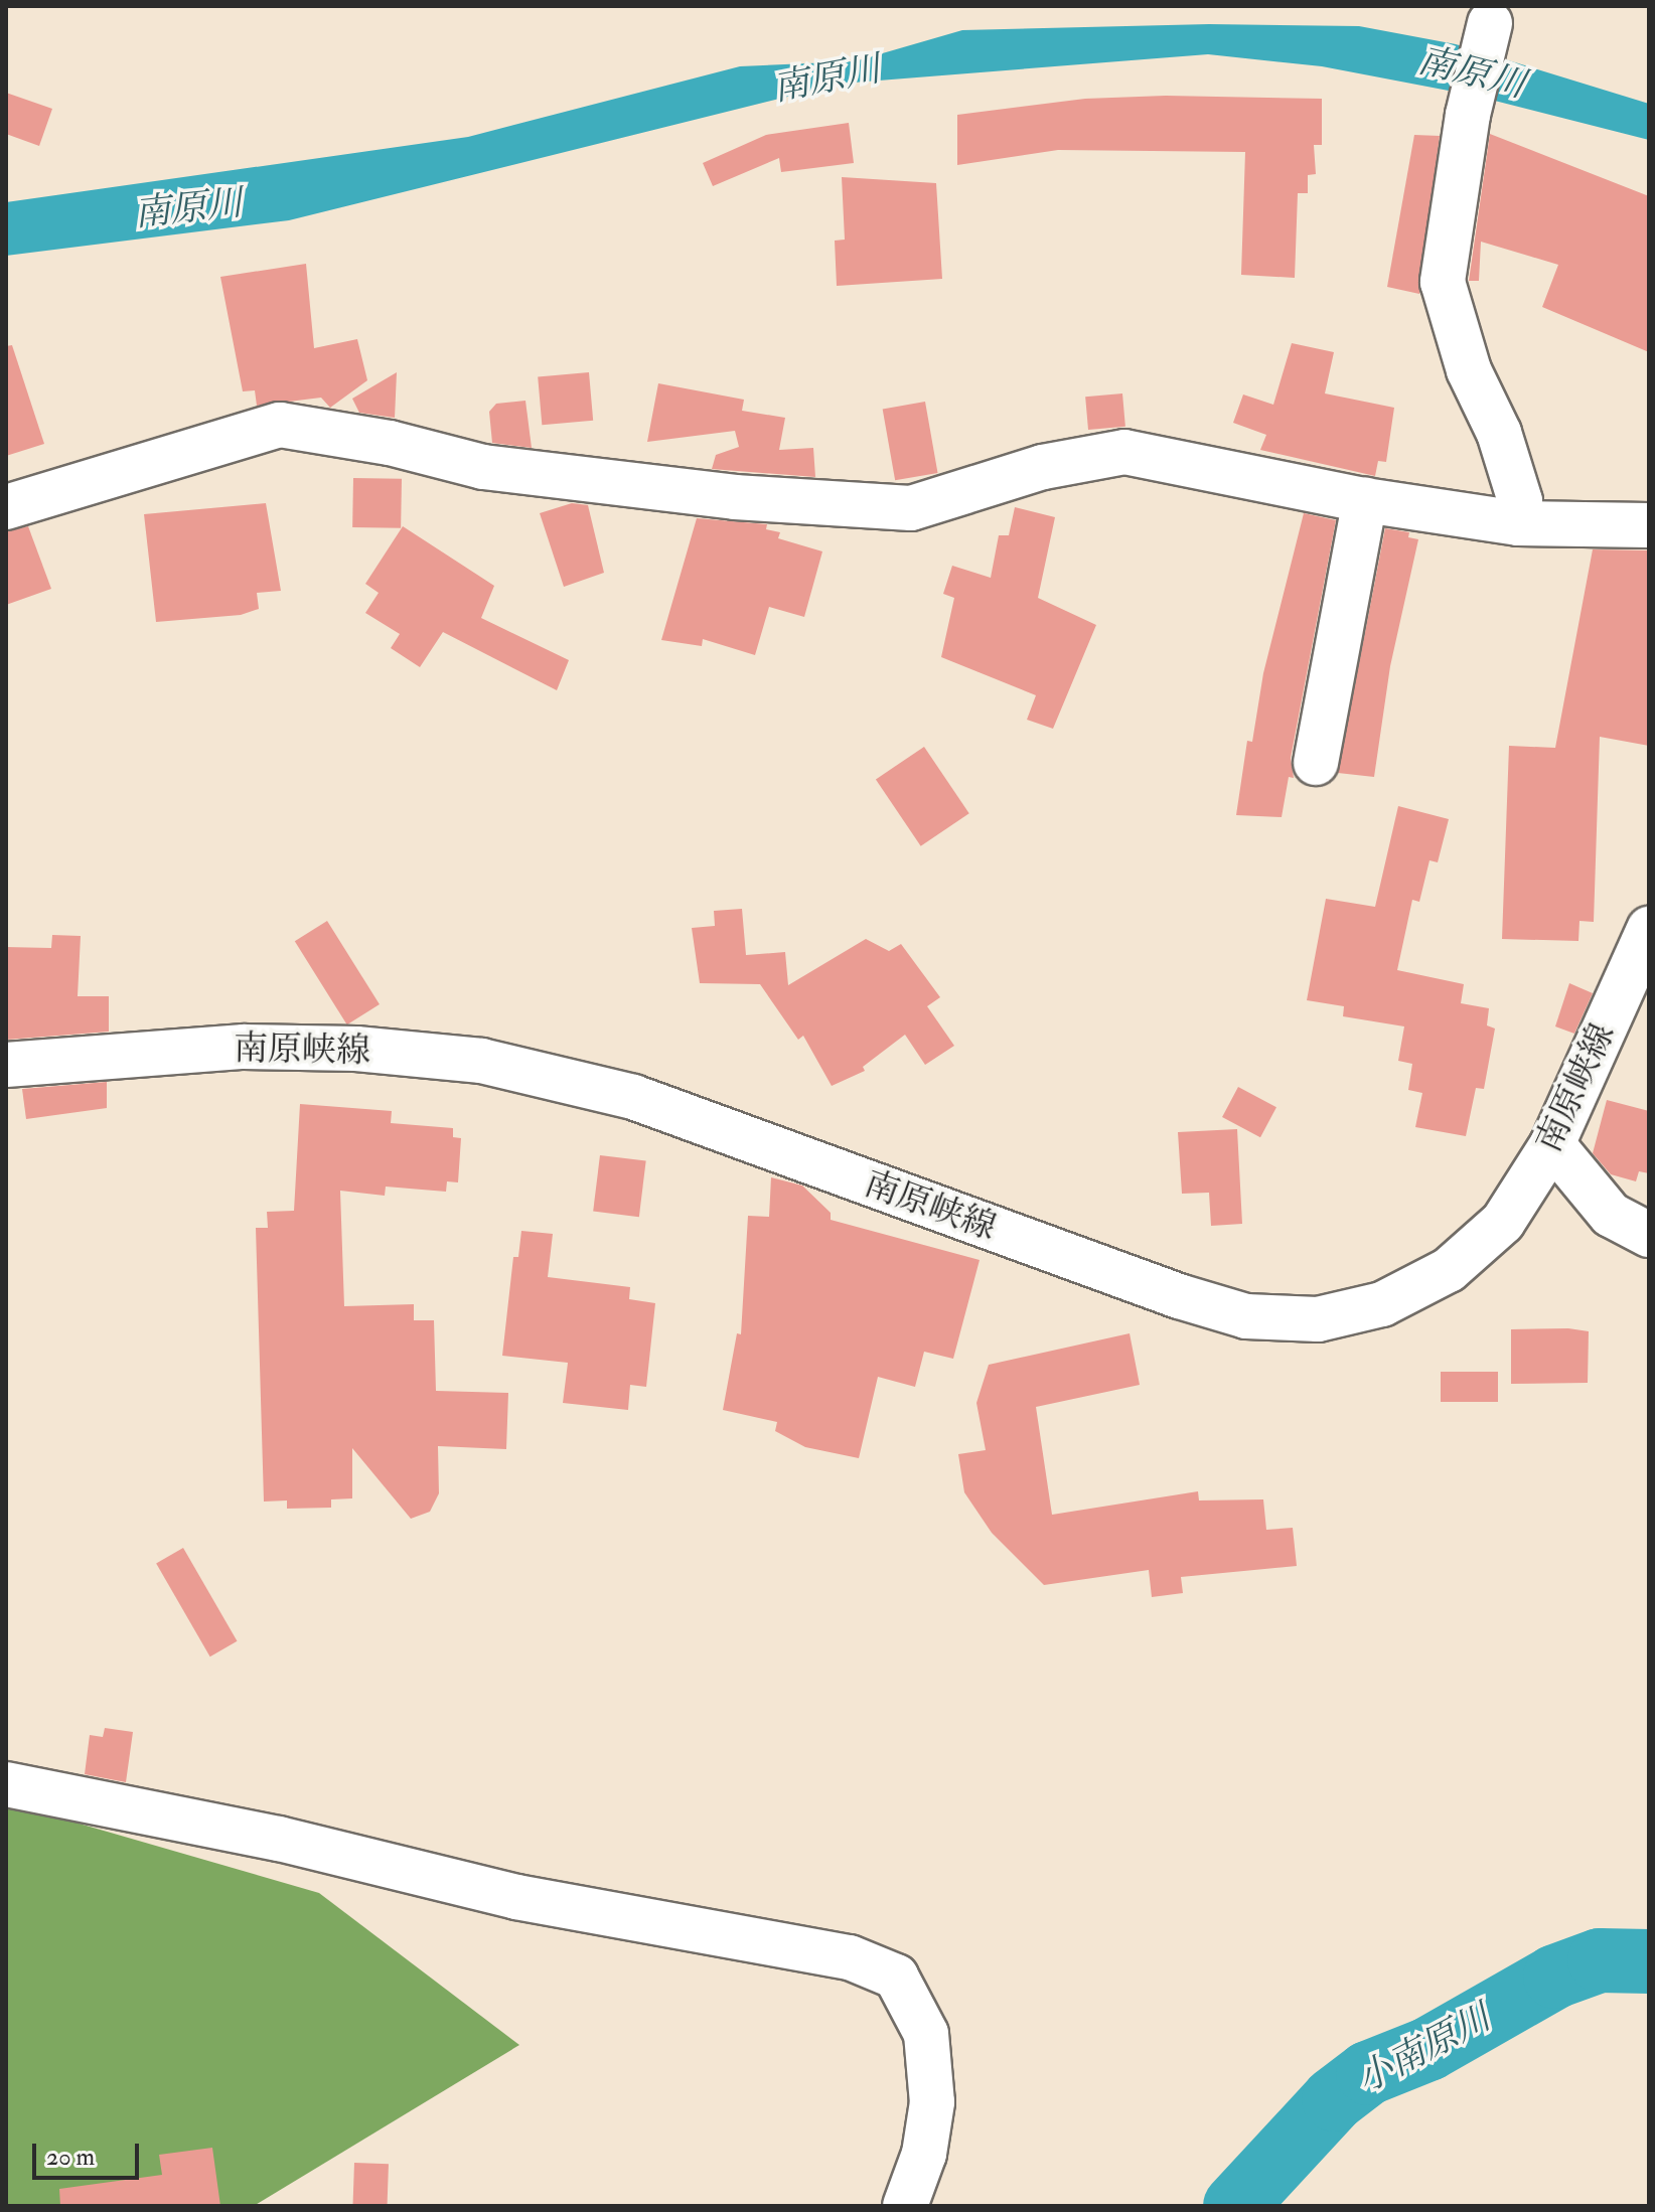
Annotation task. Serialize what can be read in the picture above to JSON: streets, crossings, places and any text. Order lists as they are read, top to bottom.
{
  "streets": {
    "street": ["南原峡線"]
  },
  "water": ["南原川", "小南原川"],
  "scale_bar": "20 m"
}
